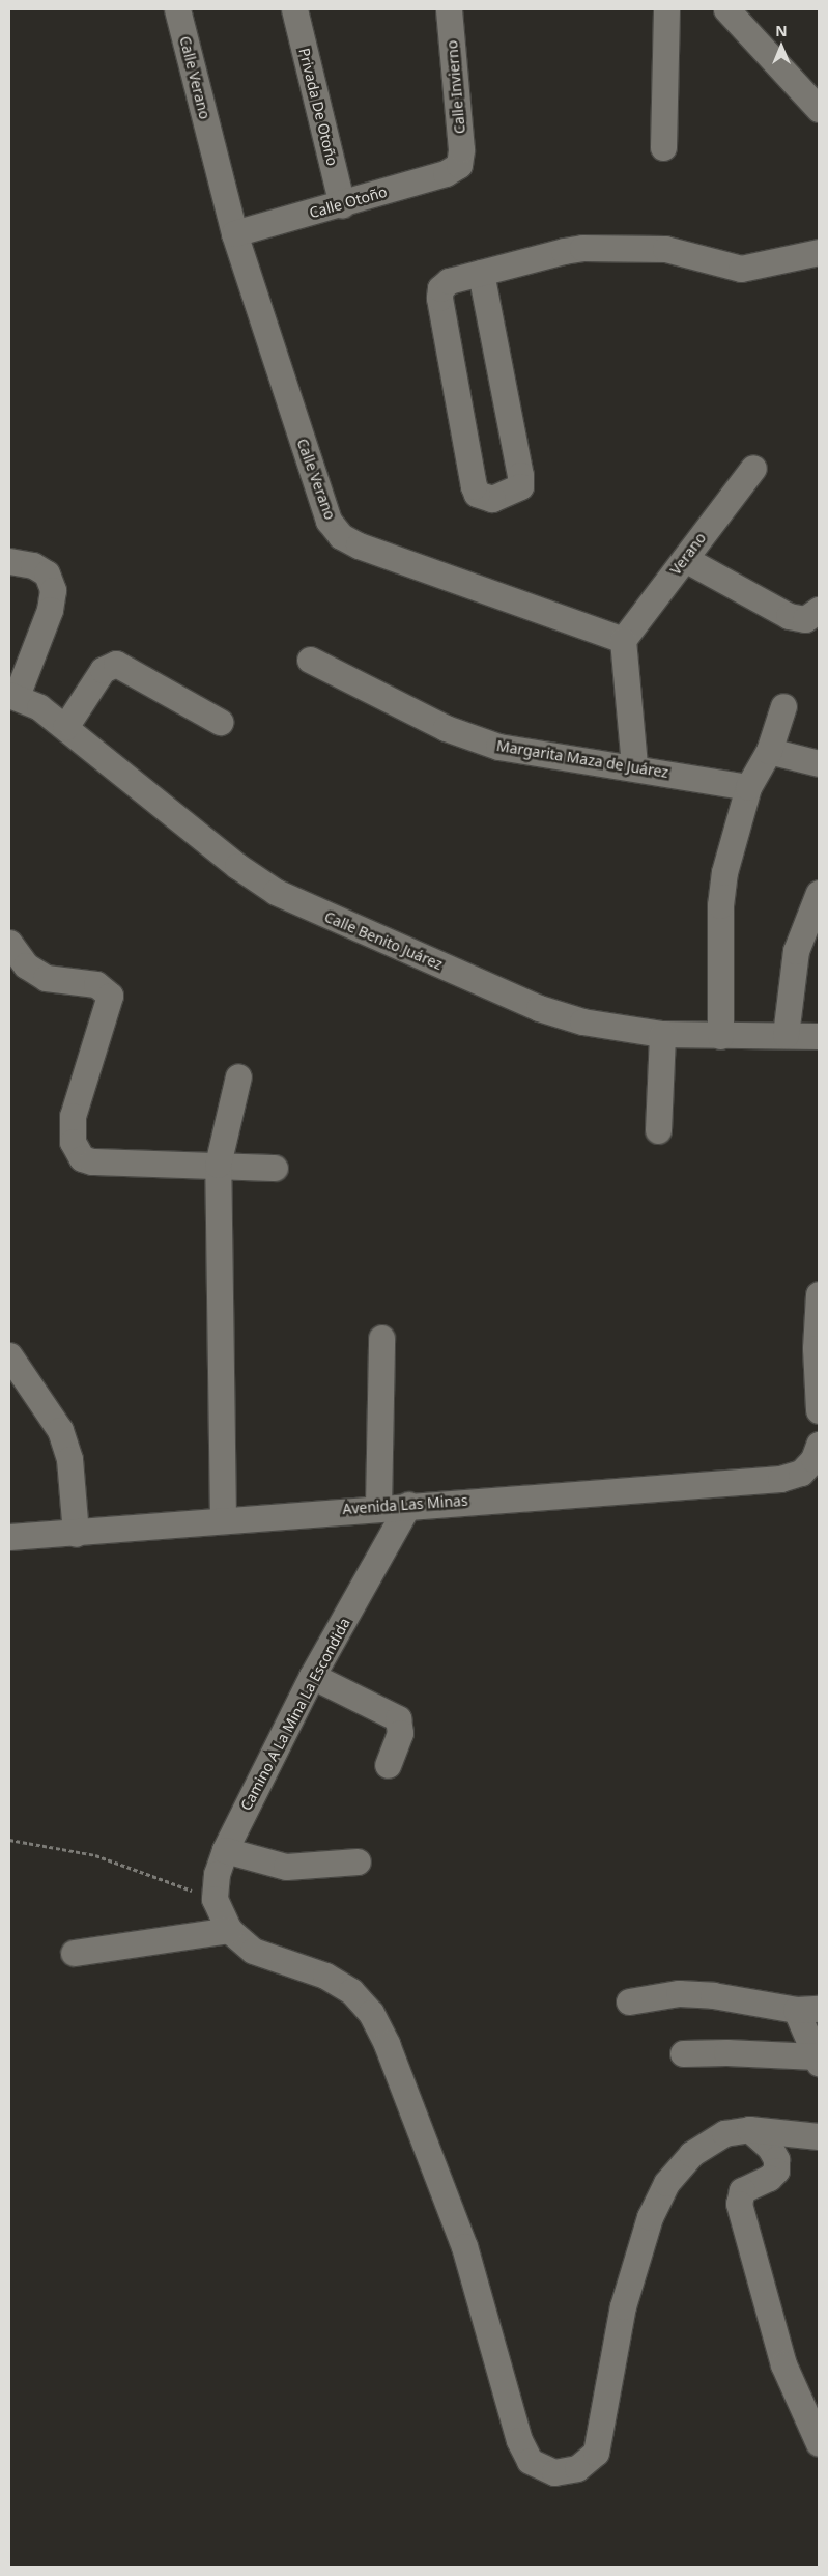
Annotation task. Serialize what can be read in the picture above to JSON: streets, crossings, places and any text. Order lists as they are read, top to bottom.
{
  "streets": {
    "street": [
      "Calle Verano",
      "Calle Invierno",
      "Privada De Otoño",
      "Calle Otoño",
      "Verano",
      "Margarita Maza de Juárez",
      "Calle Benito Juárez",
      "Avenida Las Minas",
      "Camino A La Mina La Escondida"
    ]
  },
  "crossings": [
    ["Calle Verano", "Calle Otoño"],
    ["Calle Verano", "Verano"],
    ["Calle Invierno", "Calle Otoño"],
    ["Privada De Otoño", "Calle Otoño"],
    ["Avenida Las Minas", "Camino A La Mina La Escondida"]
  ],
  "north": "top"
}
